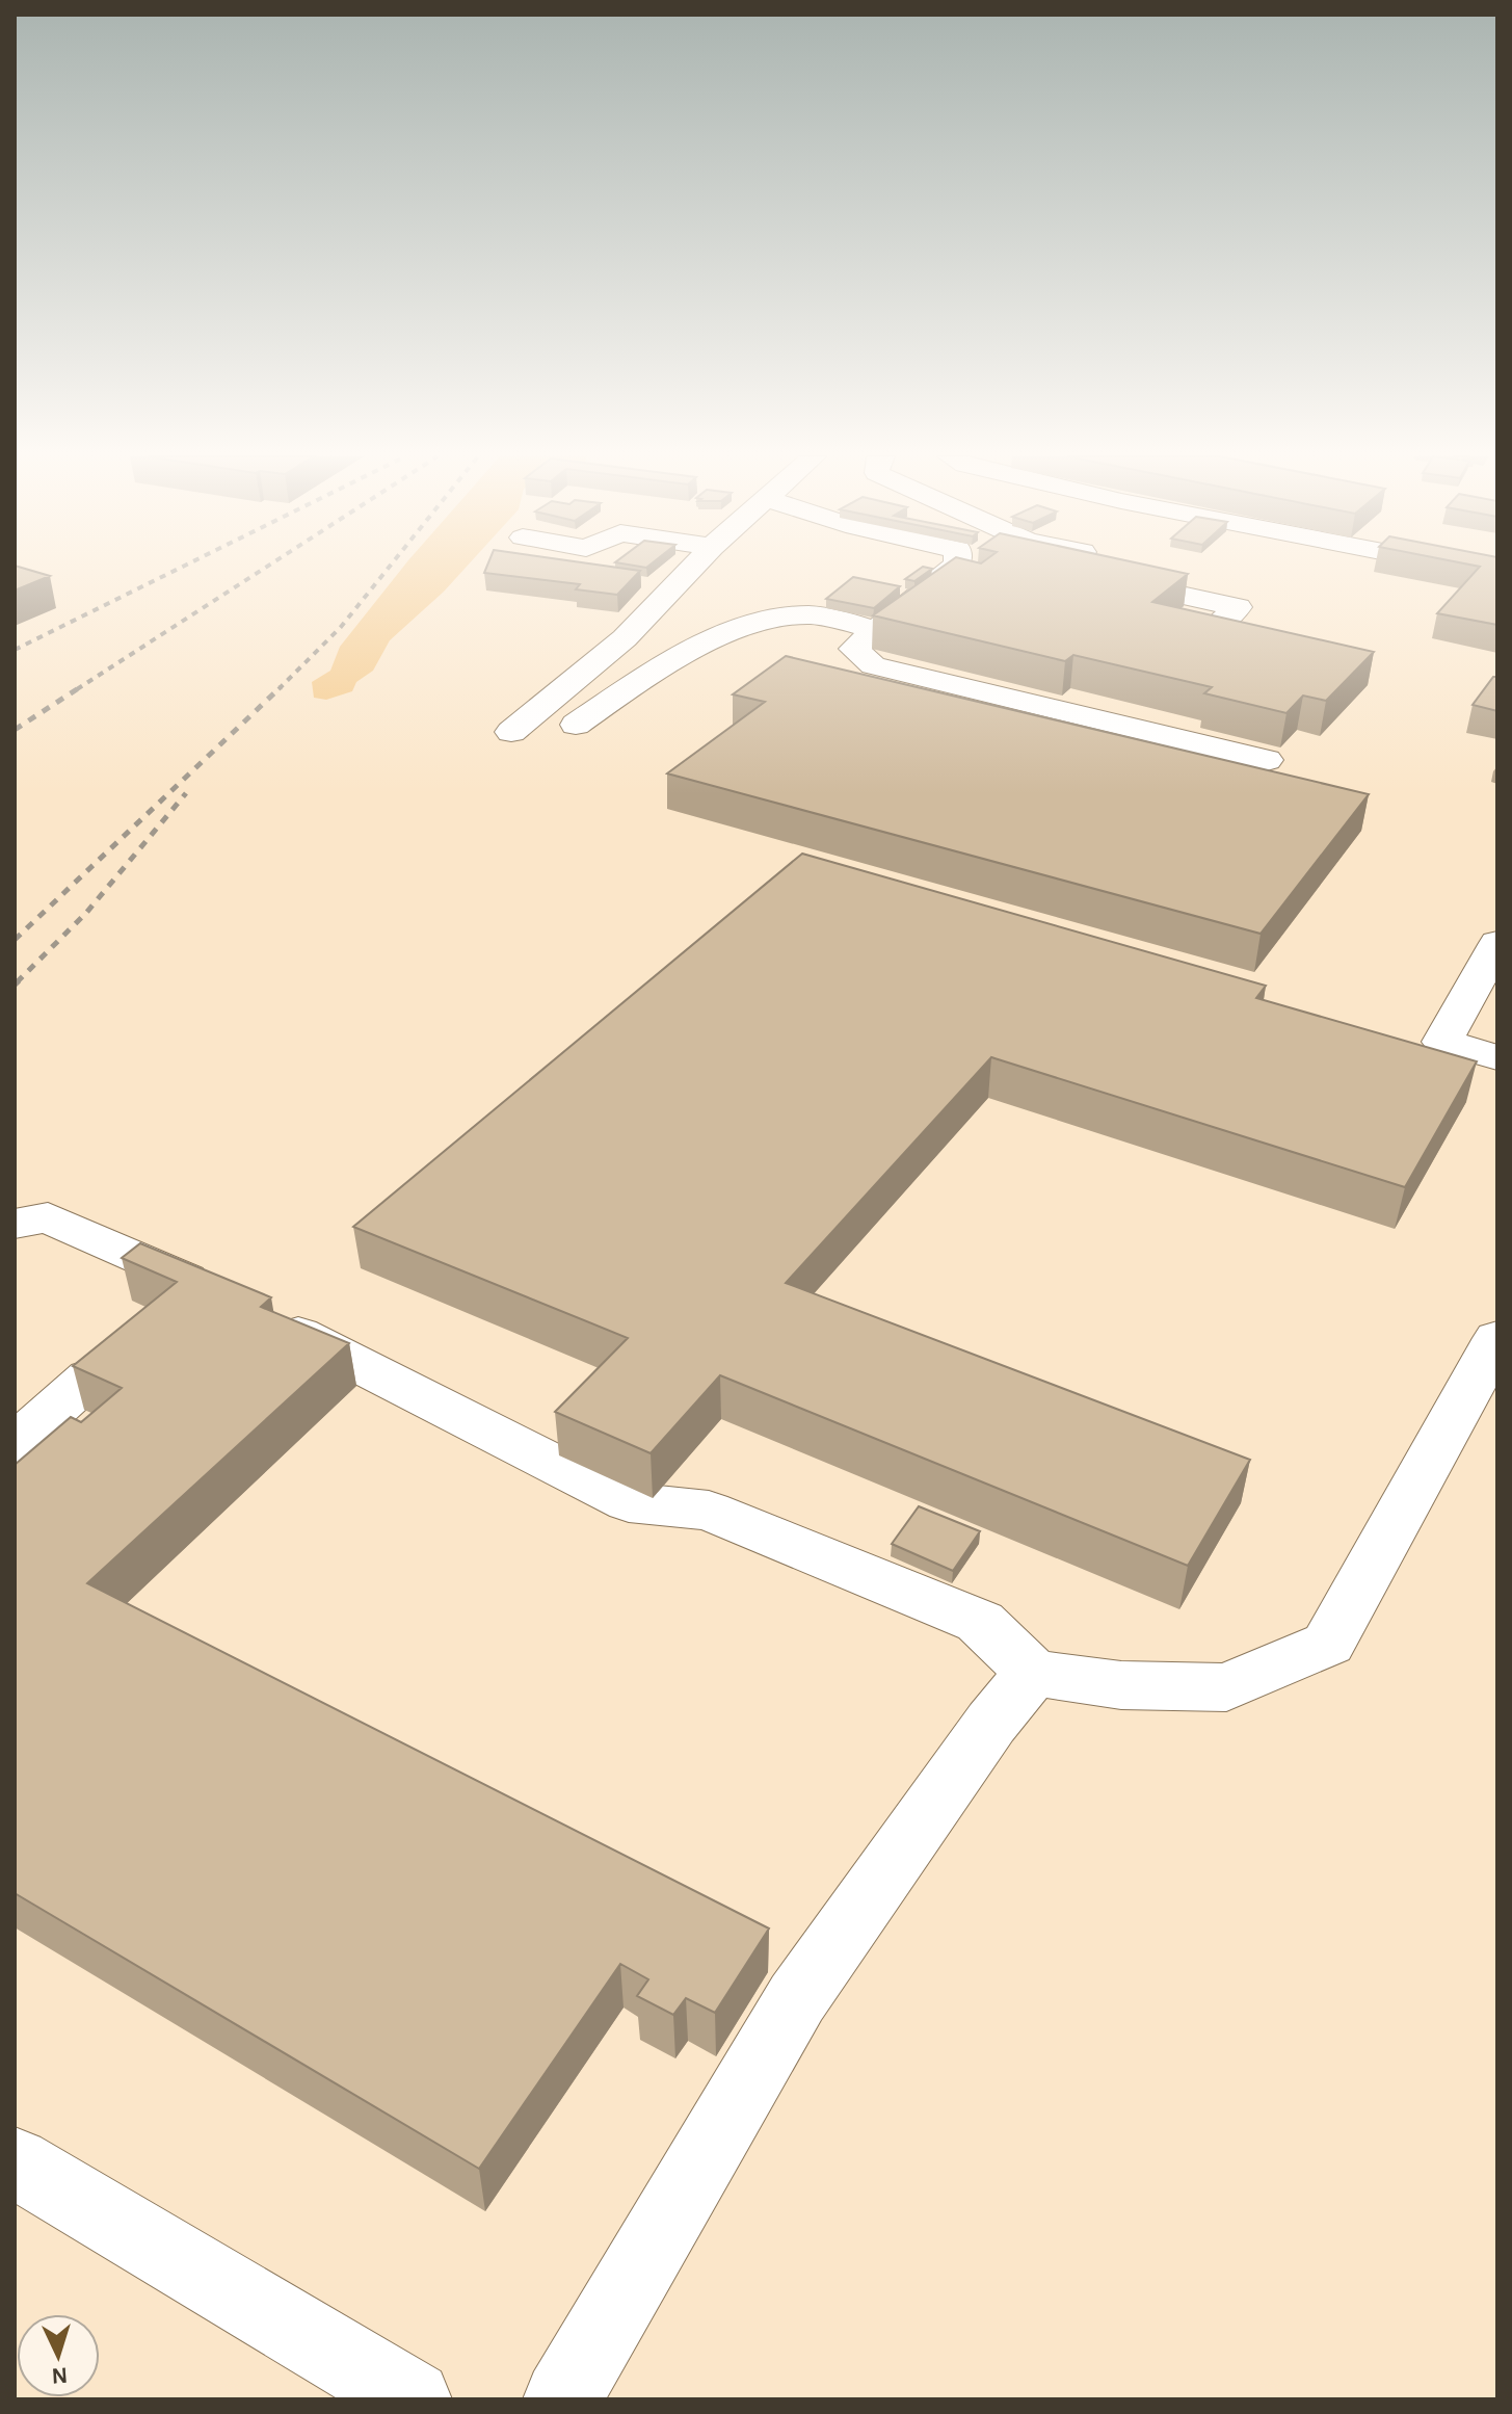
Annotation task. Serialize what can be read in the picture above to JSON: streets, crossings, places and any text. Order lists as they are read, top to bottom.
{
  "north": "bottom"
}
